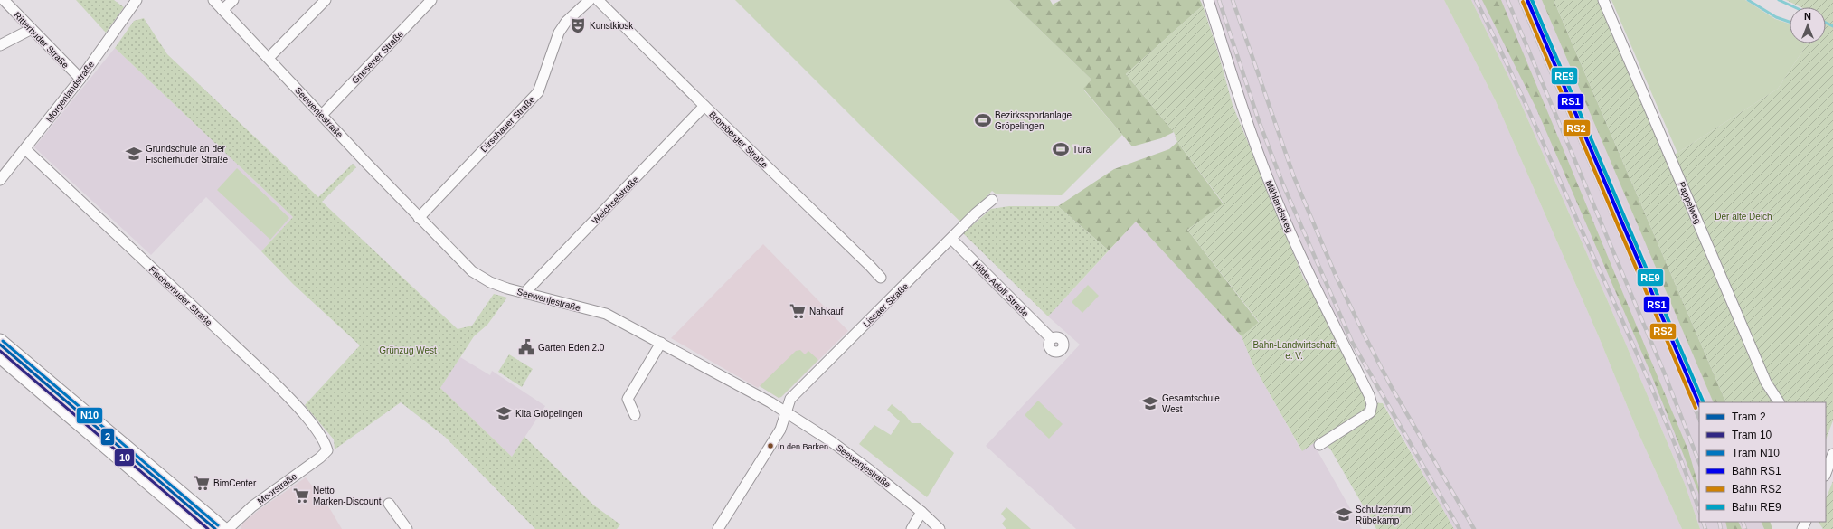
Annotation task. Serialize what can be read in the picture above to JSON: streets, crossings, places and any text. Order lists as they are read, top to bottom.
{
  "streets": {
    "street": [
      "Ritterhuder Straße",
      "Gnesener Straße",
      "Morgenlandstraße",
      "Seewenjestraße",
      "Dirschauer Straße",
      "Bromberger Straße",
      "Weichselstraße",
      "Pappelweg",
      "Mählandsweg",
      "Hilde-Adolf-Straße",
      "Fischerhuder Straße",
      "Lissaer Straße",
      "Moorstraße"
    ]
  },
  "crossings": [
    ["Ritterhuder Straße", "Morgenlandstraße"],
    ["Gnesener Straße", "Seewenjestraße"],
    ["Morgenlandstraße", "Fischerhuder Straße"],
    ["Seewenjestraße", "Dirschauer Straße"],
    ["Seewenjestraße", "Weichselstraße"],
    ["Seewenjestraße", "Lissaer Straße"],
    ["Bromberger Straße", "Weichselstraße"],
    ["Hilde-Adolf-Straße", "Lissaer Straße"],
    ["Fischerhuder Straße", "Moorstraße"]
  ],
  "parks": ["Der alte Deich", "Bahn-Landwirtschaft e. V.", "Grünzug West"],
  "places": {
    "theatre": ["Kunstkiosk"],
    "sports": ["Bezirkssportanlage Gröpelingen", "Tura"],
    "school or university": [
      "Grundschule an der Fischerhuder Straße",
      "Gesamtschule West",
      "Kita Gröpelingen",
      "Schulzentrum Rübekamp"
    ],
    "supermarket": ["Nahkauf", "BimCenter", "Netto Marken-Discount"],
    "public building": ["Garten Eden 2.0"],
    "other": ["In den Barken"]
  },
  "lines": [
    "rail line RS1",
    "rail line RE9",
    "rail line RS2",
    "tram line N10",
    "tram line 2",
    "tram line 10"
  ],
  "legend": [
    "Tram 2",
    "Tram 10",
    "Tram N10",
    "Bahn RS1",
    "Bahn RS2",
    "Bahn RE9"
  ],
  "north": "top"
}
